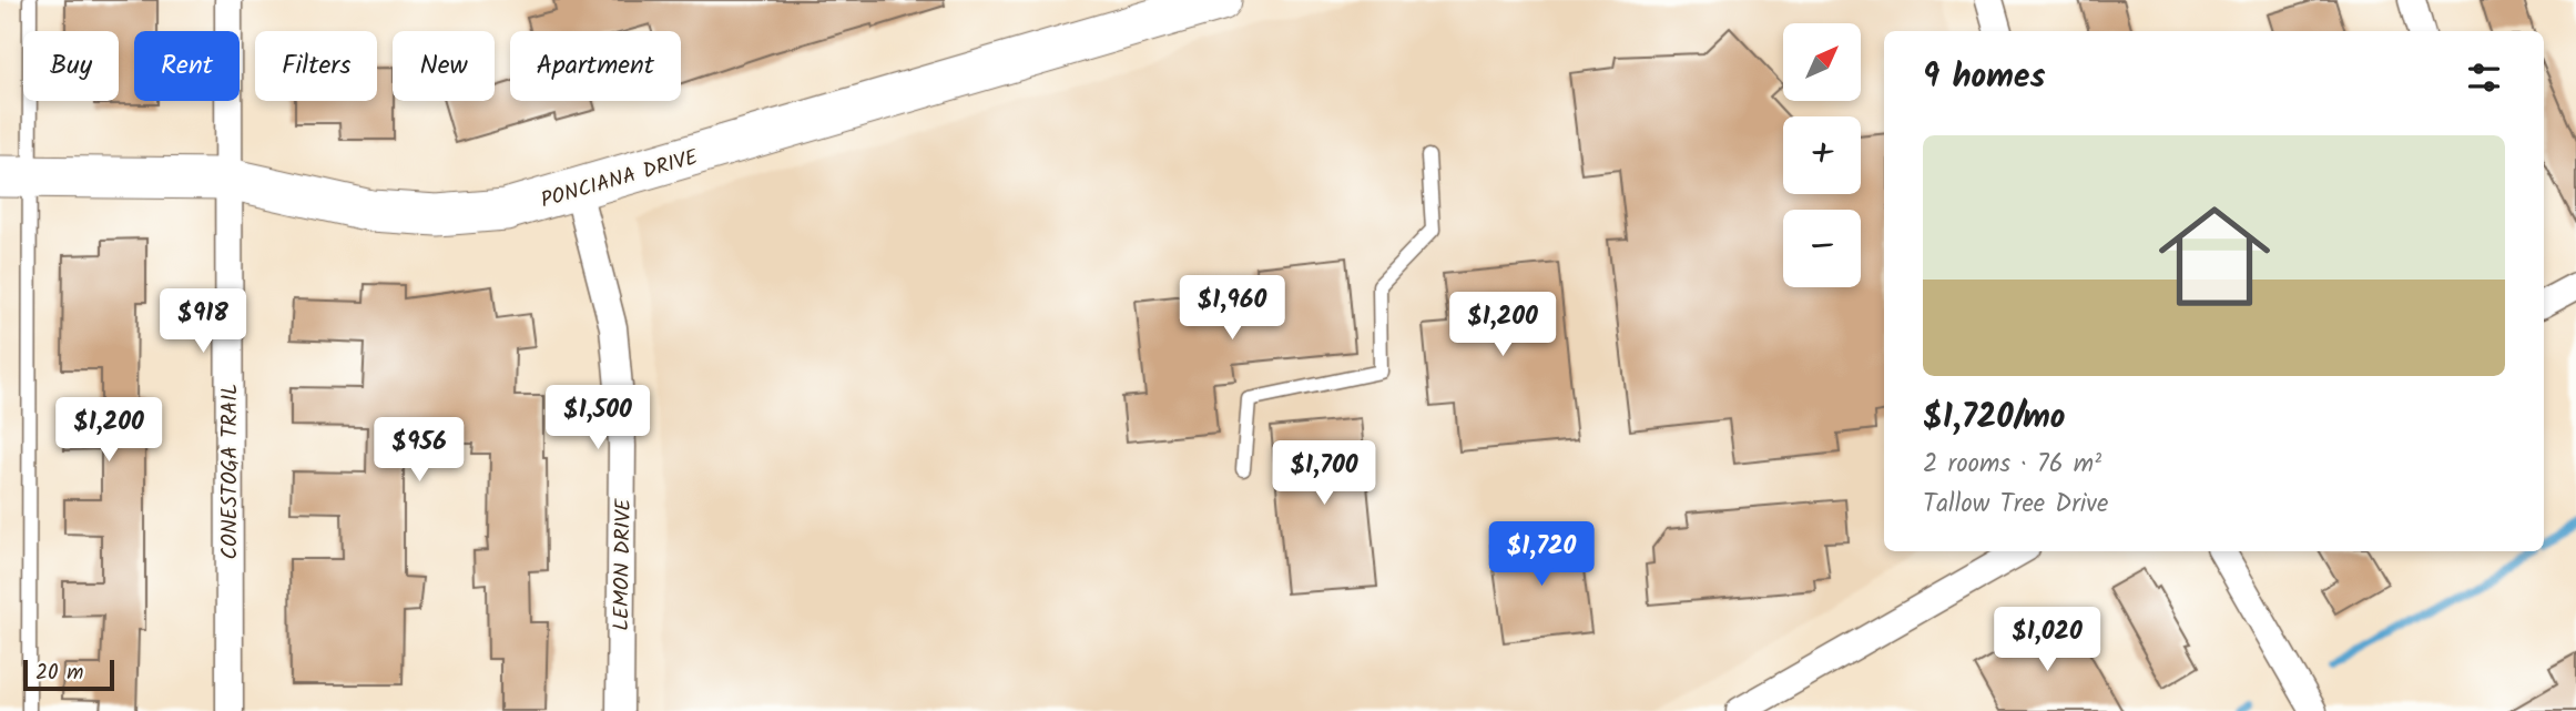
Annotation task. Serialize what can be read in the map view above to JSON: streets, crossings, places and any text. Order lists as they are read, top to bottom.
{
  "streets": {
    "street": ["PONCIANA DRIVE", "CONESTOGA TRAIL", "LEMON DRIVE"]
  },
  "crossings": [
    ["PONCIANA DRIVE", "CONESTOGA TRAIL"],
    ["PONCIANA DRIVE", "LEMON DRIVE"]
  ],
  "scale_bar": "20 m",
  "north": "top right",
  "page": {
    "map_buttons": ["+", "−"],
    "chip": [
      "Buy",
      "Rent",
      "Filters",
      "New",
      "Apartment"
    ],
    "heading": "9 homes",
    "list": [
      {
        "name": "$1,720/mo",
        "note": "2 rooms · 76 m² · Tallow Tree Drive"
      }
    ],
    "price": [
      "$1,960",
      "$918",
      "$1,200",
      "$1,500",
      "$1,200",
      "$956",
      "$1,700",
      "$1,720",
      "$1,020"
    ],
    "scale": "20 m"
  }
}
